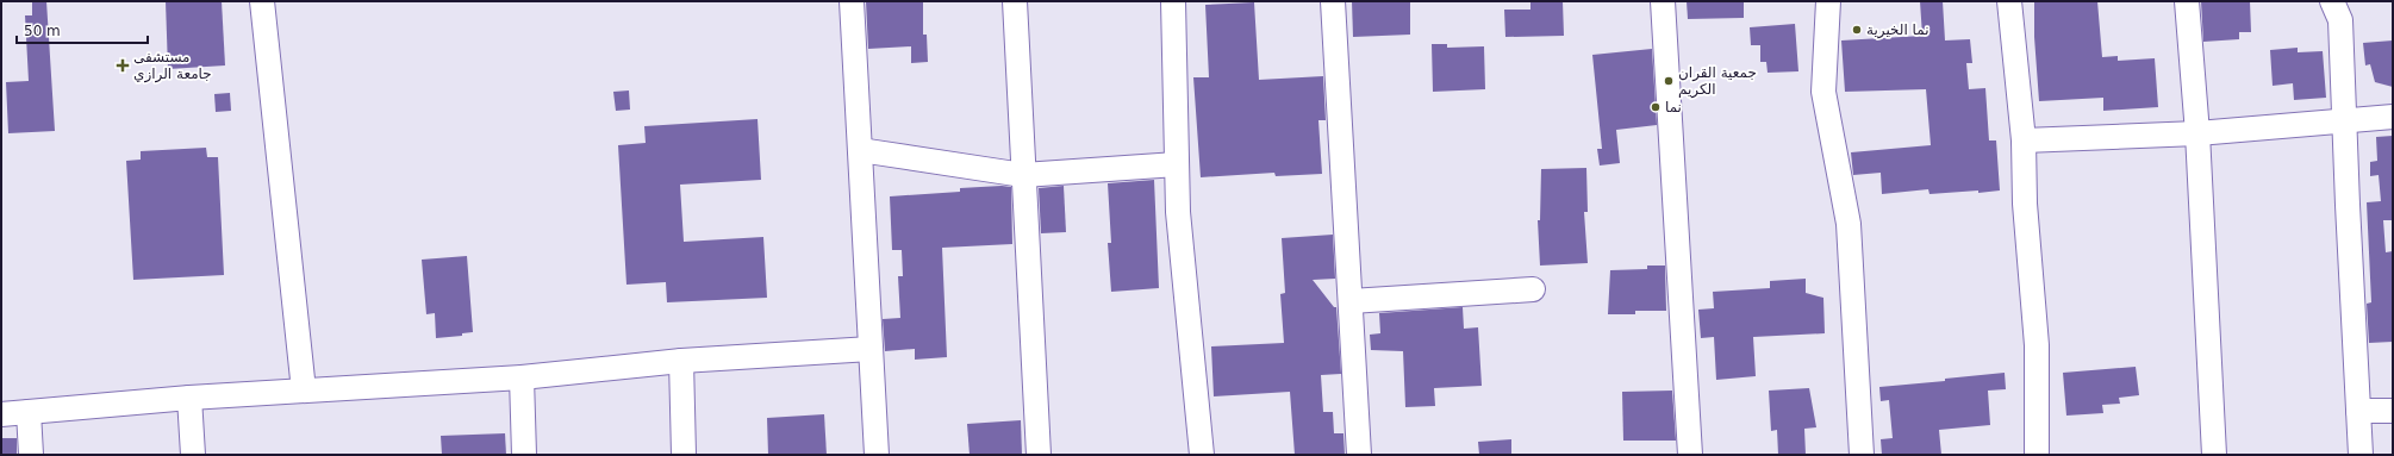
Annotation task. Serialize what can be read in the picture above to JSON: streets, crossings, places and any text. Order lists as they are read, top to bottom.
{
  "places": {
    "other": ["نما الخيرية", "جمعية القران الكريم", "نما"],
    "health": ["مستشفى جامعة الرازي"]
  },
  "scale_bar": "50 m"
}
